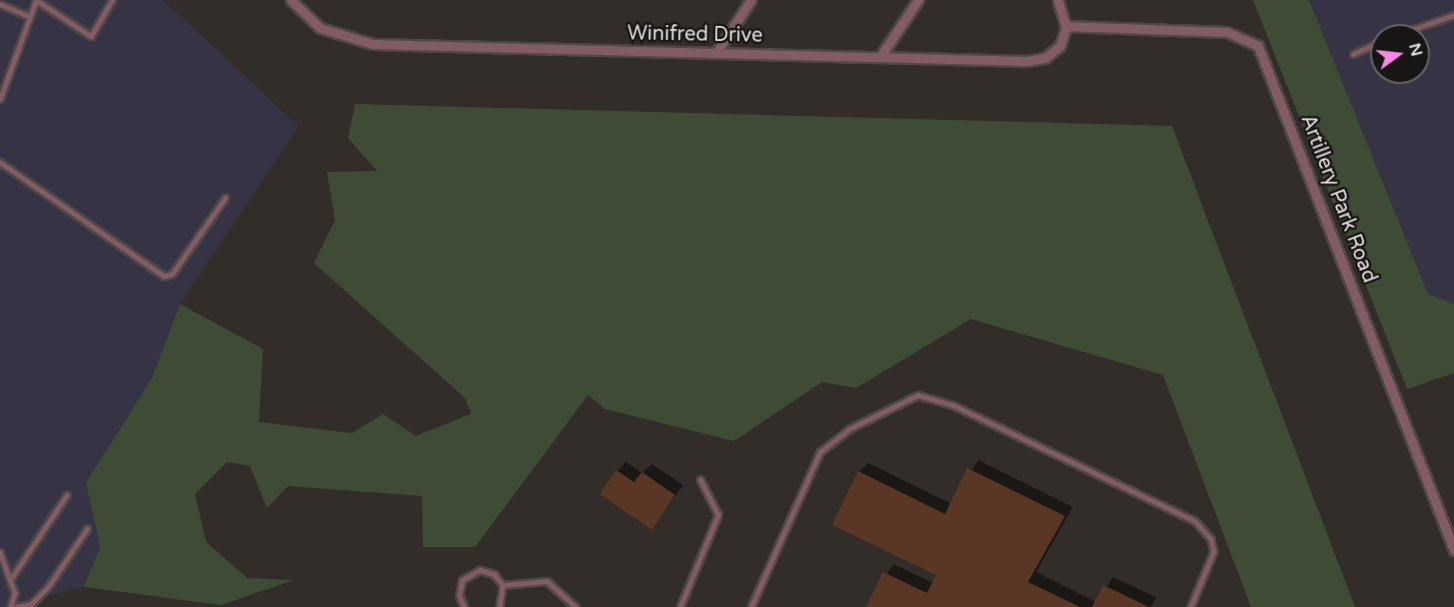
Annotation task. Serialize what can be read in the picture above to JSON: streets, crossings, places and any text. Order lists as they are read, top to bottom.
{
  "streets": {
    "street": ["Winifred Drive", "Artillery Park Road"]
  },
  "crossings": [
    ["Winifred Drive", "Artillery Park Road"]
  ],
  "north": "right"
}
